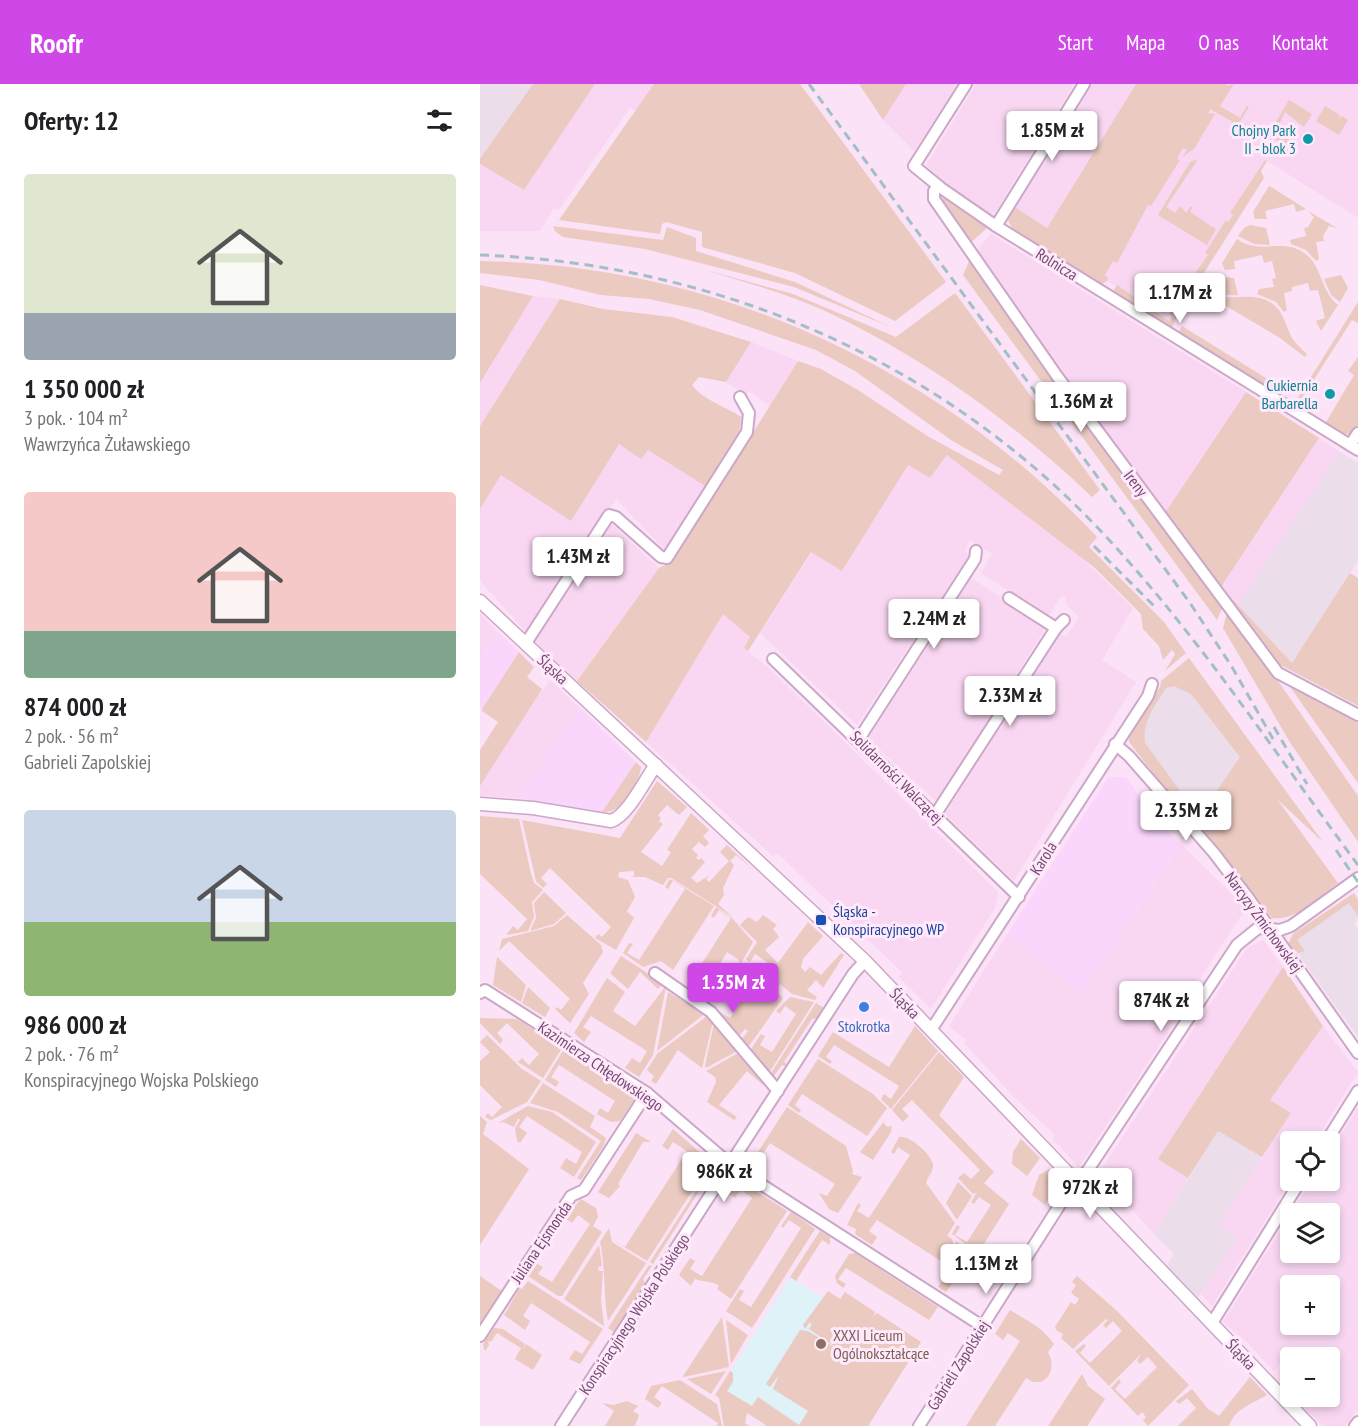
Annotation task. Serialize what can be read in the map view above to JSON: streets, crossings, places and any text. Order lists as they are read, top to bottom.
{
  "streets": {
    "street": [
      "Rolnicza",
      "Ireny",
      "Śląska",
      "Solidarności Walczącej",
      "Karola",
      "Narcyzy Żmichowskiej",
      "Kazimierza Chłędowskiego",
      "Juliana Ejsmonda",
      "Konspiracyjnego Wojska Polskiego",
      "Gabrieli Zapolskiej"
    ]
  },
  "crossings": [
    ["Rolnicza", "Ireny"],
    ["Śląska", "Karola"],
    ["Śląska", "Konspiracyjnego Wojska Polskiego"],
    ["Śląska", "Gabrieli Zapolskiej"],
    ["Solidarności Walczącej", "Karola"],
    ["Karola", "Narcyzy Żmichowskiej"],
    ["Narcyzy Żmichowskiej", "Gabrieli Zapolskiej"],
    ["Kazimierza Chłędowskiego", "Juliana Ejsmonda"],
    ["Kazimierza Chłędowskiego", "Konspiracyjnego Wojska Polskiego"],
    ["Kazimierza Chłędowskiego", "Gabrieli Zapolskiej"]
  ],
  "places": {
    "other": [
      "Chojny Park II - blok 3",
      "Cukiernia Barbarella",
      "Stokrotka",
      "XXXI Liceum Ogólnokształcące"
    ],
    "transit": ["Śląska - Konspiracyjnego WP"]
  },
  "page": {
    "header": "Roofr",
    "nav": [
      "Start",
      "Mapa",
      "O nas",
      "Kontakt"
    ],
    "heading": "Oferty: 12",
    "price": [
      "1.85M zł",
      "1.17M zł",
      "1.36M zł",
      "1.43M zł",
      "2.24M zł",
      "2.33M zł",
      "2.35M zł",
      "1.35M zł",
      "874K zł",
      "986K zł",
      "972K zł",
      "1.13M zł"
    ],
    "list": [
      {
        "name": "1 350 000 zł",
        "note": "3 pok. · 104 m² · Wawrzyńca Żuławskiego"
      },
      {
        "name": "874 000 zł",
        "note": "2 pok. · 56 m² · Gabrieli Zapolskiej"
      },
      {
        "name": "986 000 zł",
        "note": "2 pok. · 76 m² · Konspiracyjnego Wojska Polskiego"
      }
    ],
    "map_buttons": ["+", "−"]
  }
}
